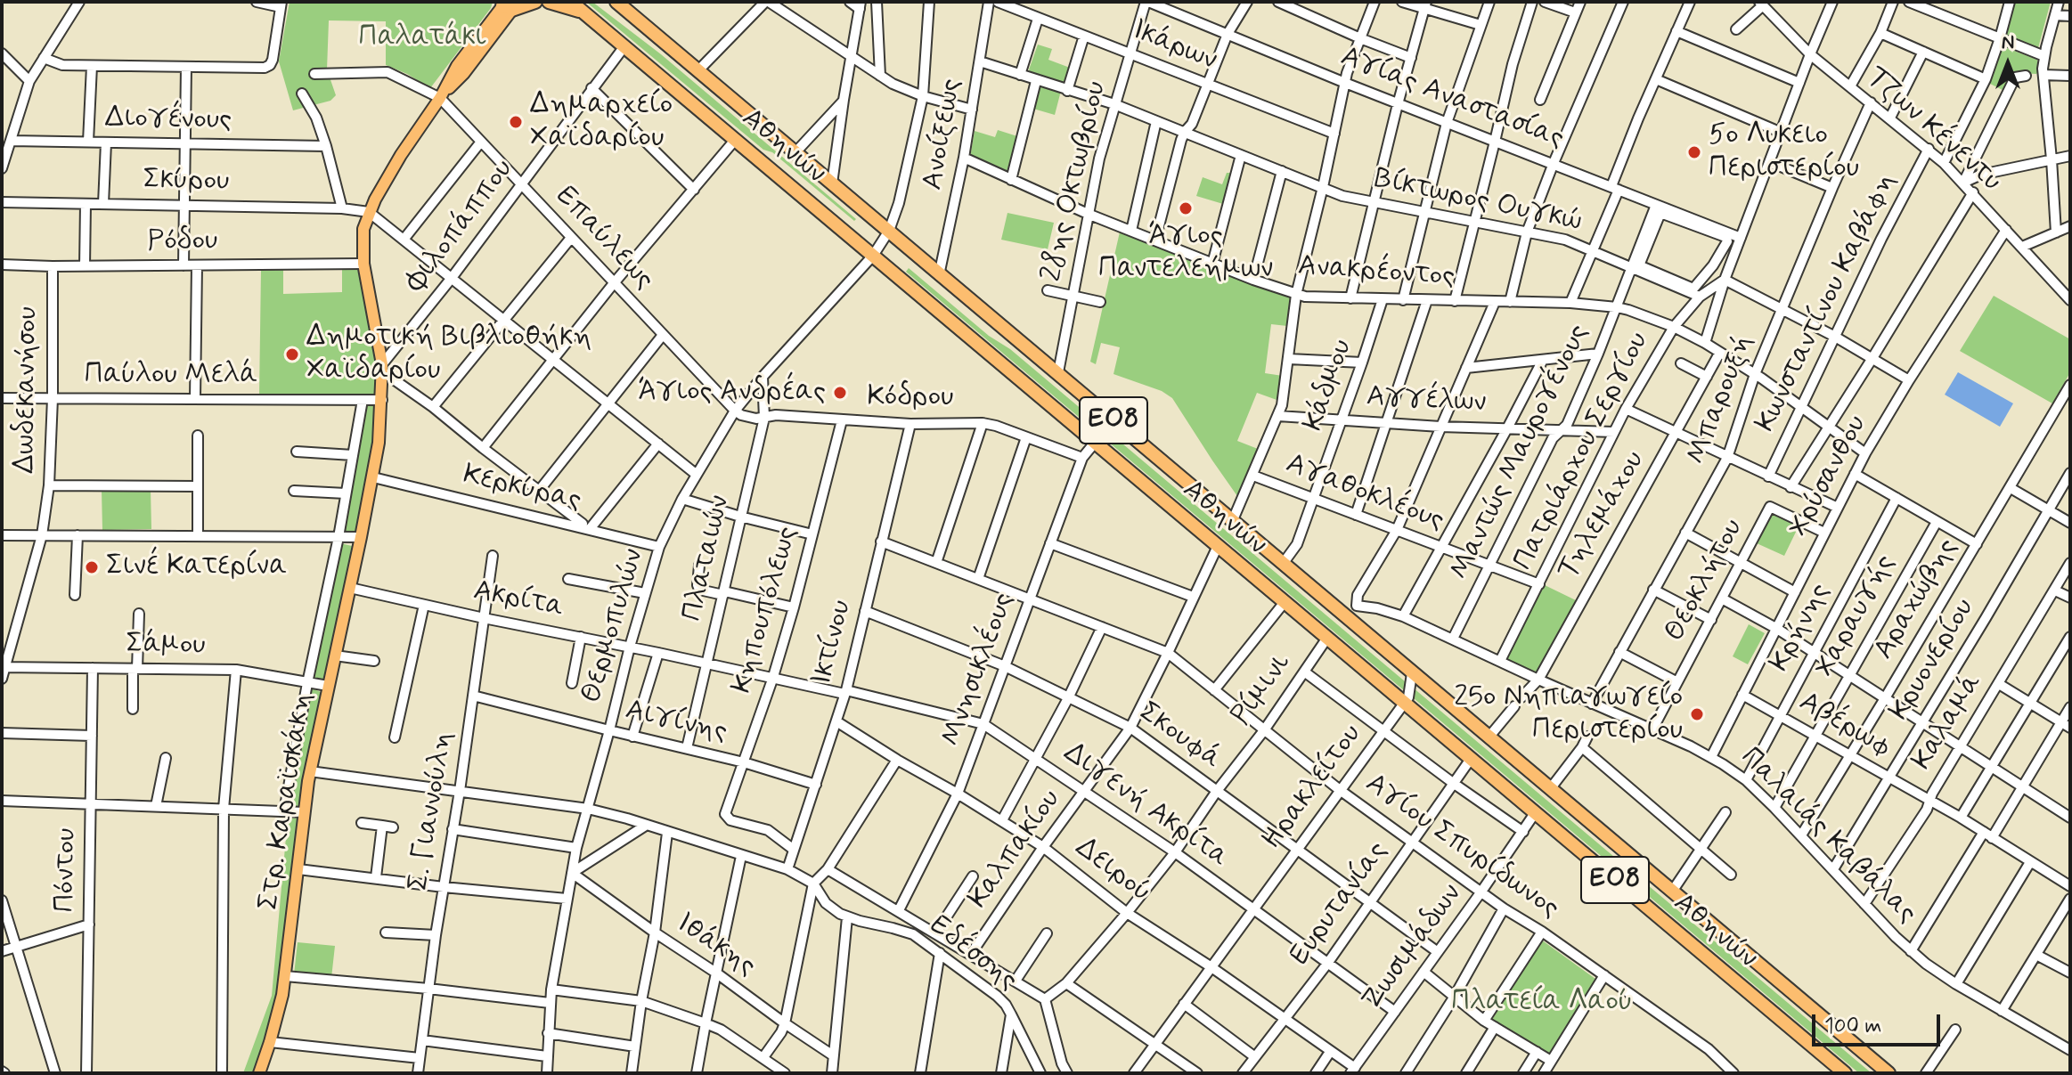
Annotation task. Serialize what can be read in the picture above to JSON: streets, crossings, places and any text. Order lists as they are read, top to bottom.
{
  "streets": {
    "highway": ["Αθηνών", "ΕΟ8"],
    "main road": ["Στρ. Καραϊσκάκη"],
    "street": [
      "Ικάρων",
      "Αγίας Αναστασίας",
      "Διογένους",
      "Τζων Κένεντυ",
      "Ανοίξεως",
      "Σκύρου",
      "28ης Οκτωβρίου",
      "Βίκτωρος Ουγκώ",
      "Φιλοπάππου",
      "Επαύλεως",
      "Ρόδου",
      "Ανακρέοντος",
      "Κωνσταντίνου Καβάφη",
      "Παύλου Μελά",
      "Κάδμου",
      "Δωδεκανήσου",
      "Κόδρου",
      "Μπαρουξή",
      "Αγγέλων",
      "Πατριάρχου Σεργίου",
      "Μαντώς Μαυρογένους",
      "Χρύσανθου",
      "Κερκύρας",
      "Αγαθοκλέους",
      "Τηλεμάχου",
      "Πλαταιών",
      "Θεοκλήτου",
      "Αραχώβης",
      "Ακρίτα",
      "Κηπουπόλεως",
      "Χαραυγής",
      "Θερμοπυλών",
      "Κρήνης",
      "Ικτίνου",
      "Σάμου",
      "Κρυονερίου",
      "Μνησικλέους",
      "Ρίμινι",
      "Αιγίνης",
      "Καλαμά",
      "Αβέρωφ",
      "Σκουφά",
      "Ηρακλείτου",
      "Διγενή Ακρίτα",
      "Σ. Γιαννούλη",
      "Παλαιάς Καβάλας",
      "Αγίου Σπυρίδωνος",
      "Καλπακίου",
      "Πόντου",
      "Δειρού",
      "Ευρυτανίας",
      "Ιθάκης",
      "Ζωσιμάδων",
      "Εδέσσης"
    ]
  },
  "crossings": [
    ["Ικάρων", "28ης Οκτωβρίου"],
    ["Αγίας Αναστασίας", "28ης Οκτωβρίου"],
    ["Αγίας Αναστασίας", "Μαντώς Μαυρογένους"],
    ["Τζων Κένεντυ", "Κωνσταντίνου Καβάφη"],
    ["Τζων Κένεντυ", "Μπαρουξή"],
    ["Τζων Κένεντυ", "Χρύσανθου"],
    ["Ανοίξεως", "Αθηνών"],
    ["Ανοίξεως", "Βίκτωρος Ουγκώ"],
    ["Ανοίξεως", "Ανακρέοντος"],
    ["Αθηνών", "28ης Οκτωβρίου"],
    ["Αθηνών", "Φιλοπάππου"],
    ["Αθηνών", "Κάδμου"],
    ["Αθηνών", "Θερμοπυλών"],
    ["Αθηνών", "Μνησικλέους"],
    ["Αθηνών", "Ρίμινι"],
    ["Αθηνών", "Ηρακλείτου"],
    ["Αθηνών", "Καλπακίου"],
    ["Αθηνών", "Ευρυτανίας"],
    ["Αθηνών", "Ζωσιμάδων"],
    ["28ης Οκτωβρίου", "Βίκτωρος Ουγκώ"],
    ["28ης Οκτωβρίου", "Ανακρέοντος"],
    ["Βίκτωρος Ουγκώ", "Πατριάρχου Σεργίου"],
    ["Βίκτωρος Ουγκώ", "Μαντώς Μαυρογένους"],
    ["Φιλοπάππου", "Επαύλεως"],
    ["Επαύλεως", "Κόδρου"],
    ["Επαύλεως", "Θερμοπυλών"],
    ["Ρόδου", "Δωδεκανήσου"],
    ["Ανακρέοντος", "Κωνσταντίνου Καβάφη"],
    ["Ανακρέοντος", "Κάδμου"],
    ["Ανακρέοντος", "Μπαρουξή"],
    ["Ανακρέοντος", "Πατριάρχου Σεργίου"],
    ["Ανακρέοντος", "Μαντώς Μαυρογένους"],
    ["Ανακρέοντος", "Χρύσανθου"],
    ["Ανακρέοντος", "Τηλεμάχου"],
    ["Παύλου Μελά", "Δωδεκανήσου"],
    ["Κάδμου", "Αγγέλων"],
    ["Κάδμου", "Αγαθοκλέους"],
    ["Δωδεκανήσου", "Σάμου"],
    ["Κόδρου", "Πλαταιών"],
    ["Κόδρου", "Κηπουπόλεως"],
    ["Κόδρου", "Θερμοπυλών"],
    ["Κόδρου", "Ικτίνου"],
    ["Κόδρου", "Μνησικλέους"],
    ["Μπαρουξή", "Παλαιάς Καβάλας"],
    ["Αγγέλων", "Πατριάρχου Σεργίου"],
    ["Αγγέλων", "Μαντώς Μαυρογένους"],
    ["Πατριάρχου Σεργίου", "Αγαθοκλέους"],
    ["Πατριάρχου Σεργίου", "Παλαιάς Καβάλας"],
    ["Μαντώς Μαυρογένους", "Αγαθοκλέους"],
    ["Μαντώς Μαυρογένους", "Παλαιάς Καβάλας"],
    ["Χρύσανθου", "Θεοκλήτου"],
    ["Χρύσανθου", "Αβέρωφ"],
    ["Χρύσανθου", "Παλαιάς Καβάλας"],
    ["Κερκύρας", "Θερμοπυλών"],
    ["Κερκύρας", "Στρ. Καραϊσκάκη"],
    ["Τηλεμάχου", "Παλαιάς Καβάλας"],
    ["Πλαταιών", "Ακρίτα"],
    ["Πλαταιών", "Θερμοπυλών"],
    ["Πλαταιών", "Αιγίνης"],
    ["Θεοκλήτου", "Παλαιάς Καβάλας"],
    ["Αραχώβης", "Αβέρωφ"],
    ["Αραχώβης", "Παλαιάς Καβάλας"],
    ["Ακρίτα", "Κηπουπόλεως"],
    ["Ακρίτα", "Θερμοπυλών"],
    ["Ακρίτα", "Ικτίνου"],
    ["Ακρίτα", "Στρ. Καραϊσκάκη"],
    ["Ακρίτα", "Διγενή Ακρίτα"],
    ["Ακρίτα", "Σ. Γιαννούλη"],
    ["Κηπουπόλεως", "Ικτίνου"],
    ["Κηπουπόλεως", "Αιγίνης"],
    ["Χαραυγής", "Αβέρωφ"],
    ["Χαραυγής", "Παλαιάς Καβάλας"],
    ["Θερμοπυλών", "Αιγίνης"],
    ["Θερμοπυλών", "Ιθάκης"],
    ["Θερμοπυλών", "Εδέσσης"],
    ["Κρήνης", "Αβέρωφ"],
    ["Κρήνης", "Παλαιάς Καβάλας"],
    ["Ικτίνου", "Αιγίνης"],
    ["Ικτίνου", "Σκουφά"],
    ["Ικτίνου", "Διγενή Ακρίτα"],
    ["Ικτίνου", "Αγίου Σπυρίδωνος"],
    ["Ικτίνου", "Δειρού"],
    ["Ικτίνου", "Εδέσσης"],
    ["Σάμου", "Στρ. Καραϊσκάκη"],
    ["Σάμου", "Πόντου"],
    ["Κρυονερίου", "Αβέρωφ"],
    ["Κρυονερίου", "Παλαιάς Καβάλας"],
    ["Μνησικλέους", "Σκουφά"],
    ["Μνησικλέους", "Διγενή Ακρίτα"],
    ["Μνησικλέους", "Αγίου Σπυρίδωνος"],
    ["Μνησικλέους", "Δειρού"],
    ["Μνησικλέους", "Εδέσσης"],
    ["Ρίμινι", "Σκουφά"],
    ["Ρίμινι", "Διγενή Ακρίτα"],
    ["Ρίμινι", "Αγίου Σπυρίδωνος"],
    ["Ρίμινι", "Δειρού"],
    ["Ρίμινι", "Εδέσσης"],
    ["Αιγίνης", "Σ. Γιαννούλη"],
    ["Καλαμά", "Αβέρωφ"],
    ["Καλαμά", "Παλαιάς Καβάλας"],
    ["Σκουφά", "Ηρακλείτου"],
    ["Σκουφά", "Καλπακίου"],
    ["Σκουφά", "Ευρυτανίας"],
    ["Σκουφά", "Ζωσιμάδων"],
    ["Ηρακλείτου", "Διγενή Ακρίτα"],
    ["Ηρακλείτου", "Αγίου Σπυρίδωνος"],
    ["Ηρακλείτου", "Δειρού"],
    ["Στρ. Καραϊσκάκη", "Εδέσσης"],
    ["Διγενή Ακρίτα", "Καλπακίου"],
    ["Διγενή Ακρίτα", "Ευρυτανίας"],
    ["Διγενή Ακρίτα", "Ζωσιμάδων"],
    ["Σ. Γιαννούλη", "Εδέσσης"],
    ["Αγίου Σπυρίδωνος", "Καλπακίου"],
    ["Αγίου Σπυρίδωνος", "Ευρυτανίας"],
    ["Αγίου Σπυρίδωνος", "Ζωσιμάδων"],
    ["Καλπακίου", "Δειρού"],
    ["Καλπακίου", "Εδέσσης"],
    ["Δειρού", "Ευρυτανίας"],
    ["Δειρού", "Ζωσιμάδων"]
  ],
  "parks": ["Παλατάκι", "Πλατεία Λαού"],
  "places": [
    "Δημαρχείο Χαϊδαρίου",
    "5ο Λυκειο Περιστερίου",
    "Άγιος Παντελεήμων",
    "Δημοτική Βιβλιοθήκη Χαϊδαρίου",
    "Άγιος Ανδρέας",
    "Σινέ Κατερίνα",
    "25ο Νηπιαγωγείο Περιστερίου"
  ],
  "scale_bar": "100 m",
  "north": "top"
}
